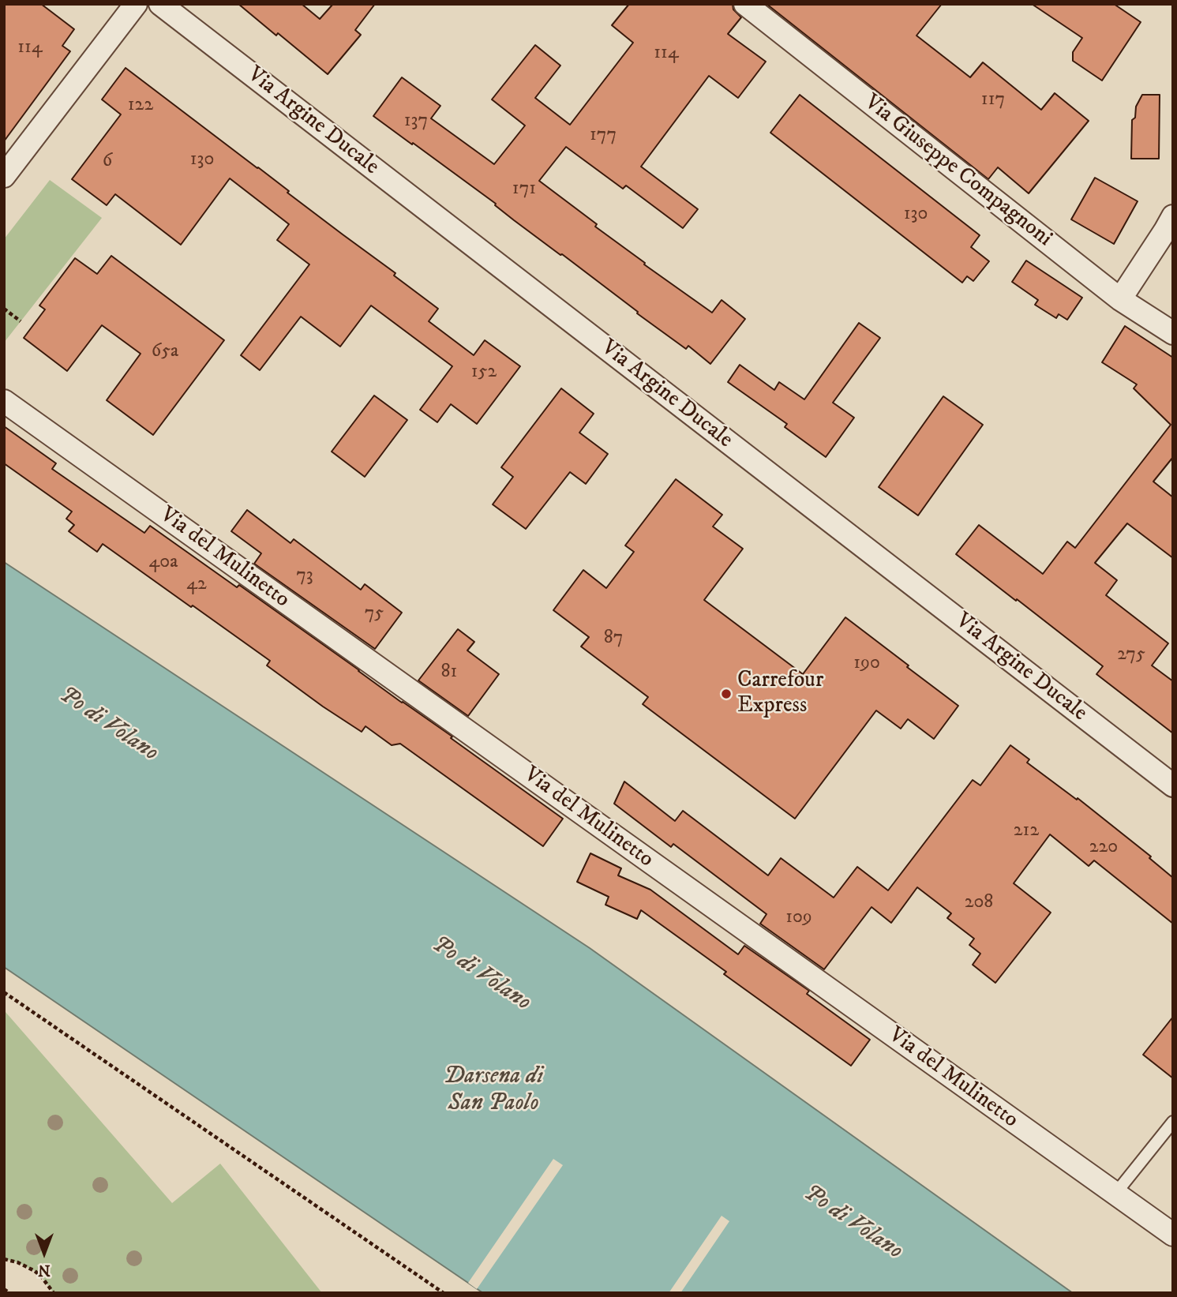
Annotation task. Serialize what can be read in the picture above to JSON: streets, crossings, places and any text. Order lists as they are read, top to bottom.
{
  "streets": {
    "street": ["Via Argine Ducale", "Via Giuseppe Compagnoni", "Via del Mulinetto"]
  },
  "water": ["Po di Volano", "Darsena di San Paolo"],
  "places": ["Carrefour Express"],
  "house_numbers": [
    "114",
    "114",
    "117",
    "122",
    "137",
    "177",
    "130",
    "6",
    "171",
    "130",
    "65a",
    "152",
    "40a",
    "73",
    "42",
    "75",
    "87",
    "275",
    "190",
    "81",
    "212",
    "220",
    "208",
    "109"
  ],
  "north": "bottom"
}
